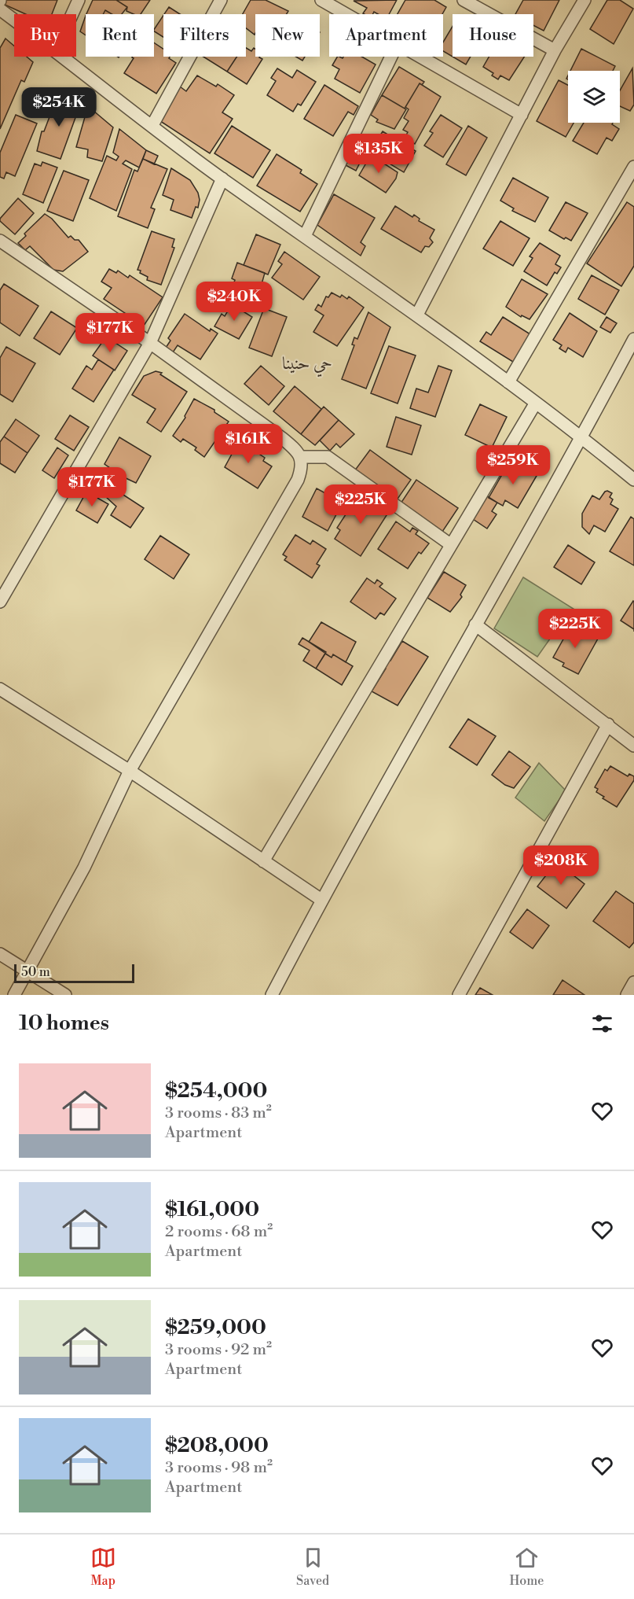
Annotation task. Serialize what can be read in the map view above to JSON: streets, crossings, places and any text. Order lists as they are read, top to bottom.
{
  "districts": ["حي حنينا"],
  "scale_bar": "50 m",
  "page": {
    "chip": [
      "Buy",
      "Rent",
      "Filters",
      "New",
      "Apartment",
      "House"
    ],
    "price": [
      "$254K",
      "$135K",
      "$240K",
      "$177K",
      "$161K",
      "$259K",
      "$177K",
      "$225K",
      "$225K",
      "$208K"
    ],
    "scale": "50 m",
    "heading": "10 homes",
    "list": [
      {
        "name": "$254,000",
        "note": "3 rooms · 83 m² · Apartment"
      },
      {
        "name": "$161,000",
        "note": "2 rooms · 68 m² · Apartment"
      },
      {
        "name": "$259,000",
        "note": "3 rooms · 92 m² · Apartment"
      },
      {
        "name": "$208,000",
        "note": "3 rooms · 98 m² · Apartment"
      }
    ],
    "tabs": ["Map", "Saved", "Home"]
  }
}
